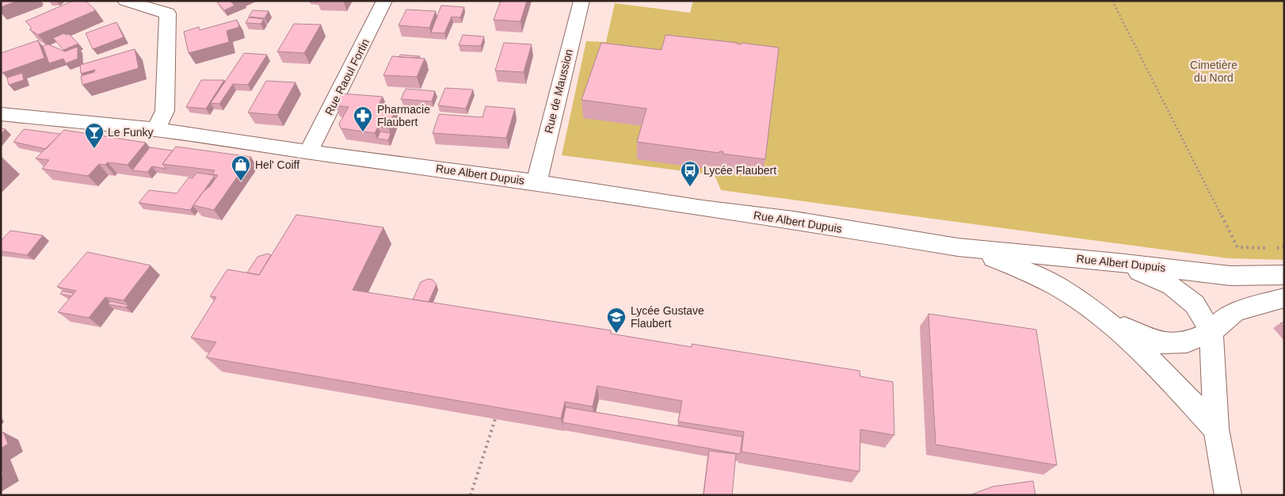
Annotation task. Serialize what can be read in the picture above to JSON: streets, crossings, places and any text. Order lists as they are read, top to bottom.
{
  "streets": {
    "street": ["Rue Raoul Fortin", "Rue de Maussion", "Rue Albert Dupuis"]
  },
  "crossings": [
    ["Rue Raoul Fortin", "Rue Albert Dupuis"],
    ["Rue de Maussion", "Rue Albert Dupuis"]
  ],
  "parks": ["Cimetière du Nord"],
  "places": {
    "pharmacy": ["Pharmacie Flaubert"],
    "bar": ["Le Funky"],
    "shop": ["Hel' Coiff"],
    "bus stop": ["Lycée Flaubert"],
    "school or university": ["Lycée Gustave Flaubert"]
  }
}
